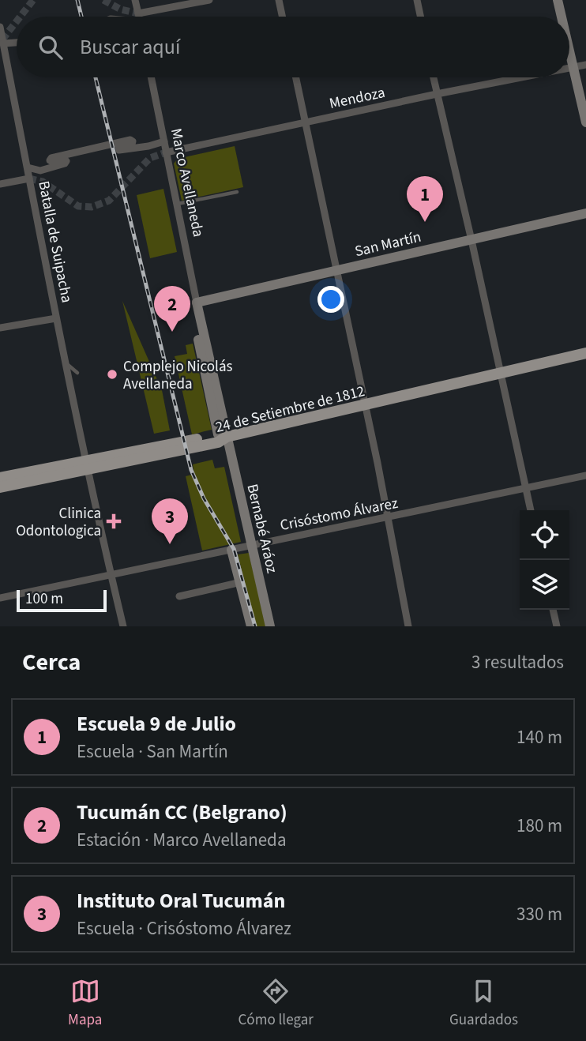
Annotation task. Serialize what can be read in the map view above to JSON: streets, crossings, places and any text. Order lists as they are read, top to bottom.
{
  "streets": {
    "main road": ["24 de Setiembre de 1812"],
    "street": [
      "Mendoza",
      "Marco Avellaneda",
      "Batalla de Suipacha",
      "San Martín",
      "Crisóstomo Álvarez",
      "Bernabé Aráoz"
    ]
  },
  "crossings": [
    ["Mendoza", "Marco Avellaneda"],
    ["Marco Avellaneda", "San Martín"],
    ["Marco Avellaneda", "24 de Setiembre de 1812"],
    ["Marco Avellaneda", "Bernabé Aráoz"],
    ["Batalla de Suipacha", "24 de Setiembre de 1812"],
    ["Batalla de Suipacha", "Crisóstomo Álvarez"],
    ["24 de Setiembre de 1812", "Bernabé Aráoz"],
    ["Crisóstomo Álvarez", "Bernabé Aráoz"]
  ],
  "places": {
    "other": ["Complejo Nicolás Avellaneda"],
    "health": ["Clinica Odontologica"]
  },
  "scale_bar": "100 m",
  "page": {
    "search": "Buscar aquí",
    "pins": ["1", "2", "3"],
    "scale": "100 m",
    "heading": ["Cerca", "3 resultados"],
    "list": [
      {
        "mark": "1",
        "name": "Escuela 9 de Julio",
        "note": "Escuela · San Martín",
        "value": "140 m"
      },
      {
        "mark": "2",
        "name": "Tucumán CC (Belgrano)",
        "note": "Estación · Marco Avellaneda",
        "value": "180 m"
      },
      {
        "mark": "3",
        "name": "Instituto Oral Tucumán",
        "note": "Escuela · Crisóstomo Álvarez",
        "value": "330 m"
      }
    ],
    "nav": ["Mapa", "Cómo llegar", "Guardados"]
  }
}
